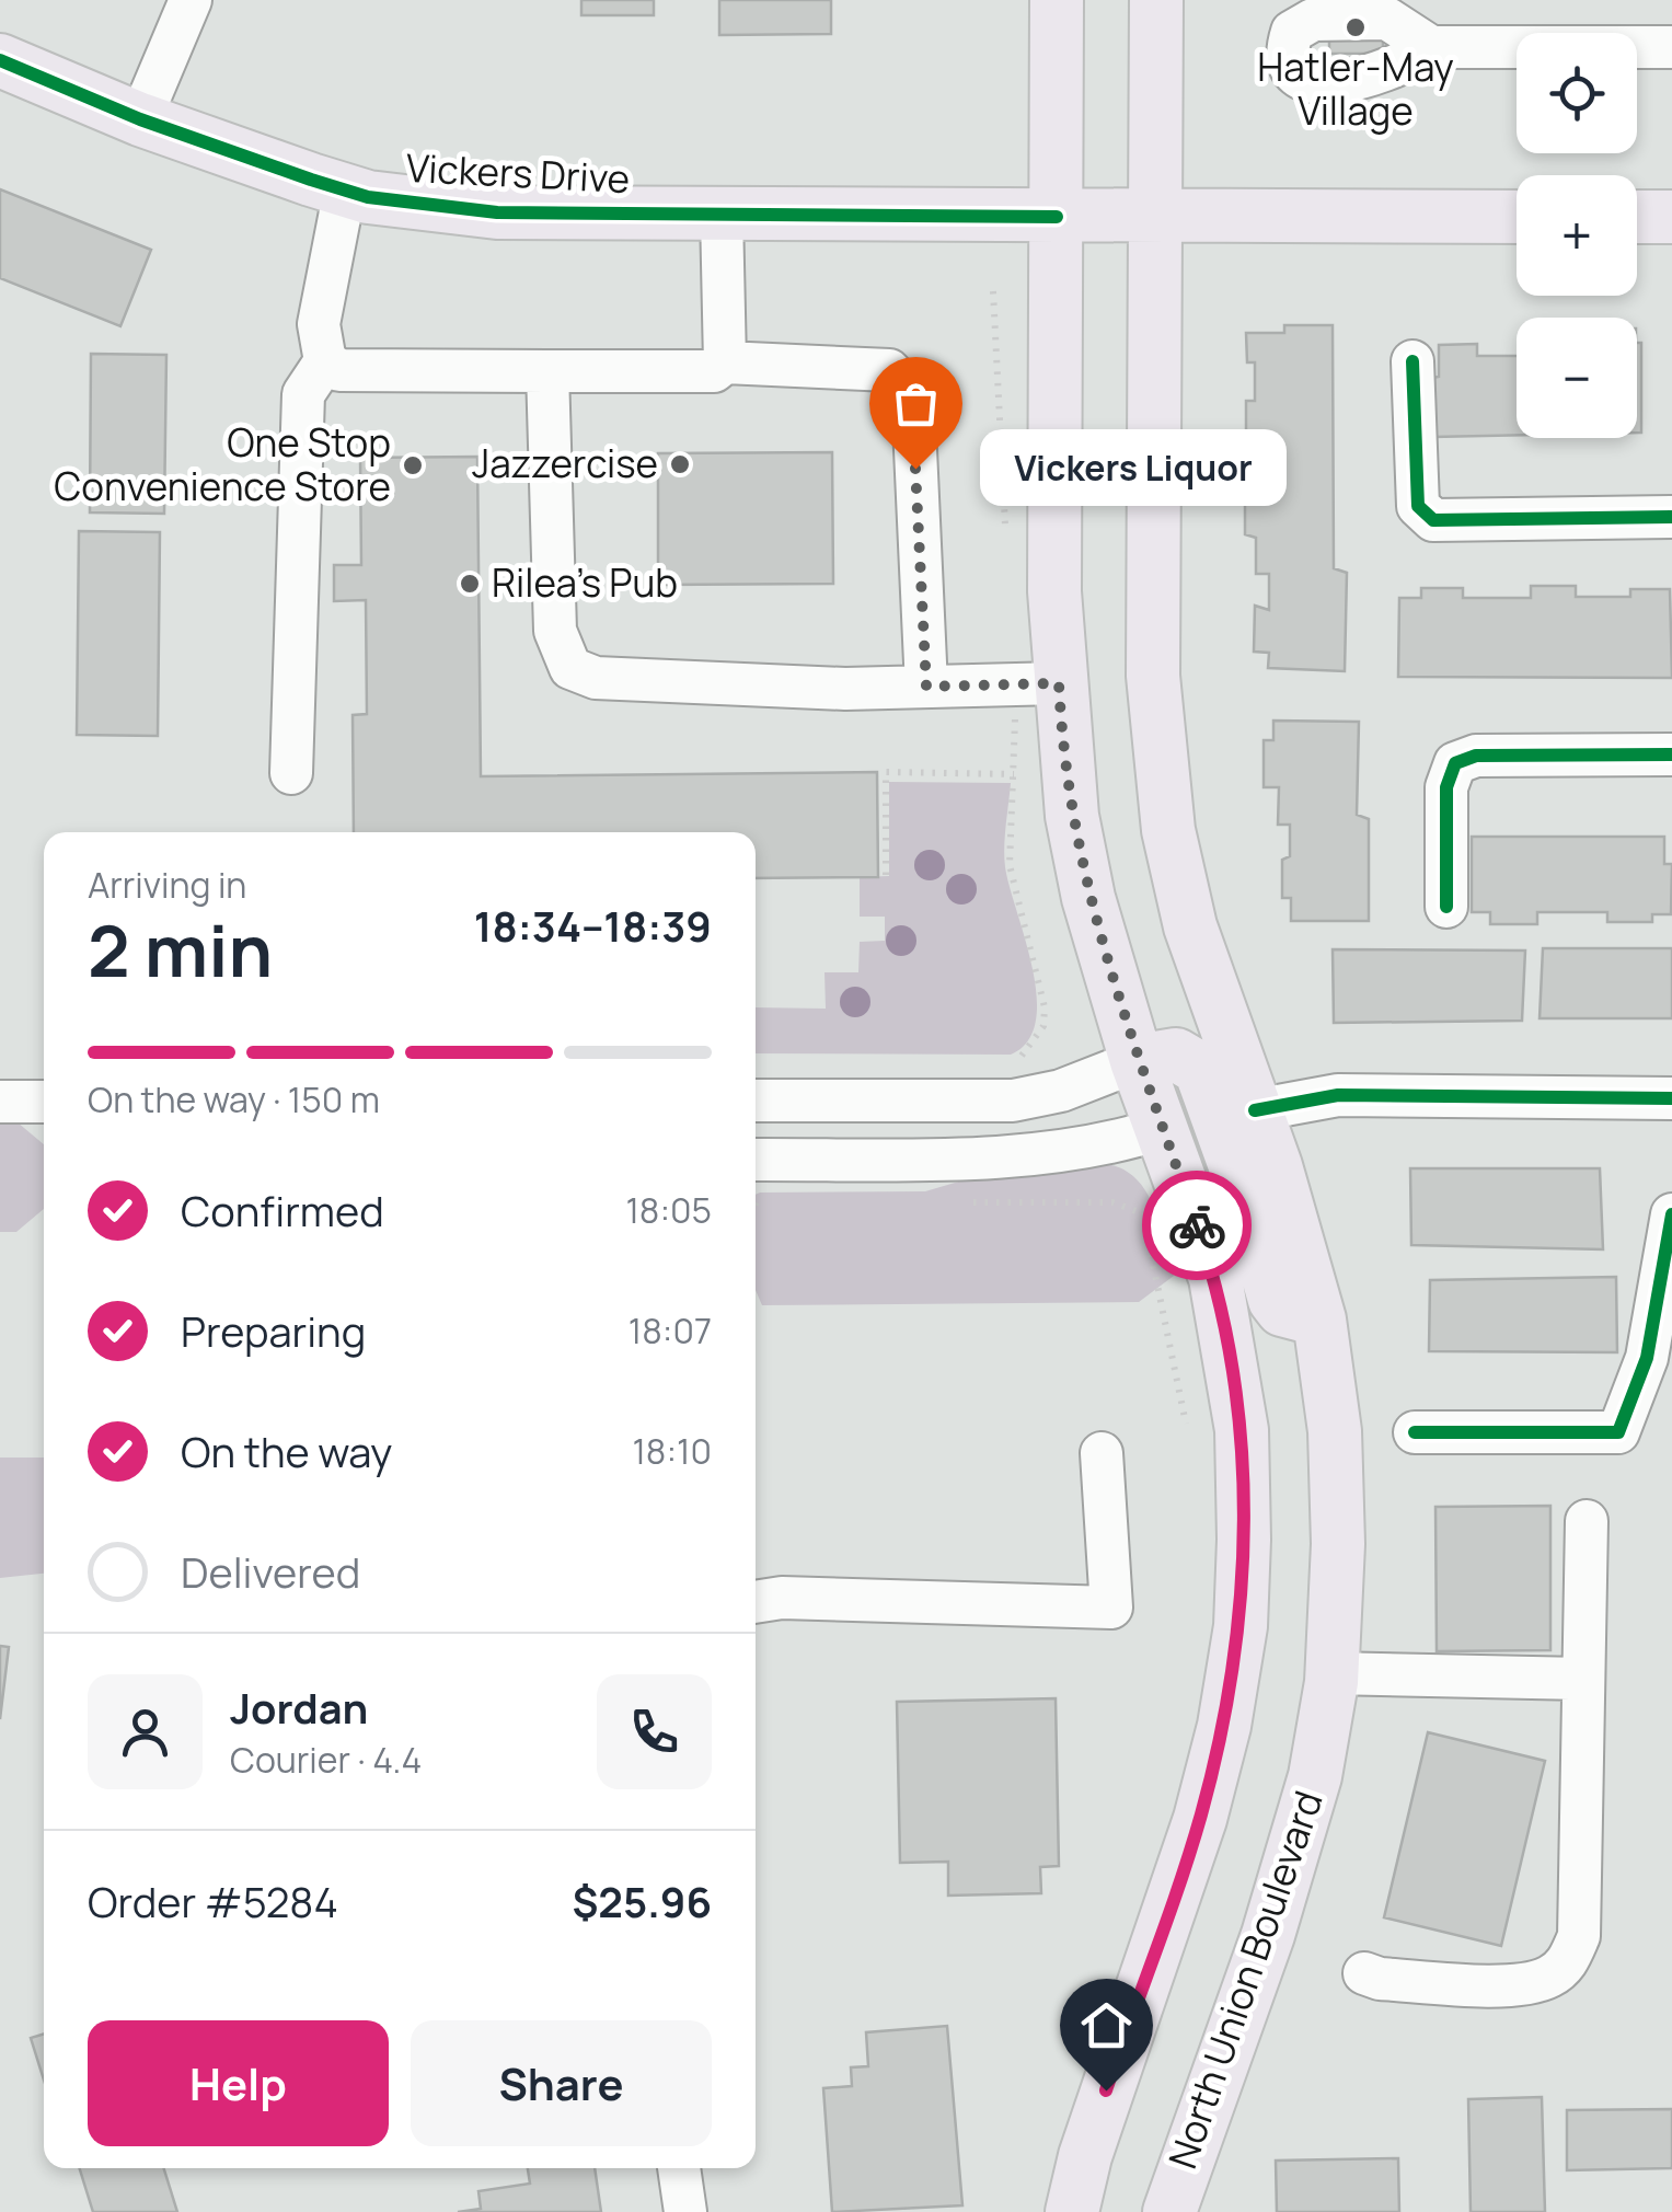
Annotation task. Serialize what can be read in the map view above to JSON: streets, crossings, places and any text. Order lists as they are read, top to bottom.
{
  "streets": {
    "main road": ["Vickers Drive", "North Union Boulevard"]
  },
  "crossings": [
    ["Vickers Drive", "North Union Boulevard"]
  ],
  "places": [
    "Hatler-May Village",
    "Jazzercise",
    "One Stop Convenience Store",
    "Vickers Liquor",
    "Rilea's Pub"
  ],
  "page": {
    "map_buttons": ["+", "−"],
    "bubble": "Vickers Liquor",
    "heading": ["2 min", "Arriving in", "18:34–18:39"],
    "panel": [
      "Jordan",
      "Courier · 4.4",
      "Order #5284",
      "$25.96"
    ],
    "bar": "On the way · 150 m",
    "list": [
      ["Confirmed", "18:05"],
      ["Preparing", "18:07"],
      ["On the way", "18:10"],
      "Delivered"
    ],
    "buttons": ["Help", "Share"]
  }
}
